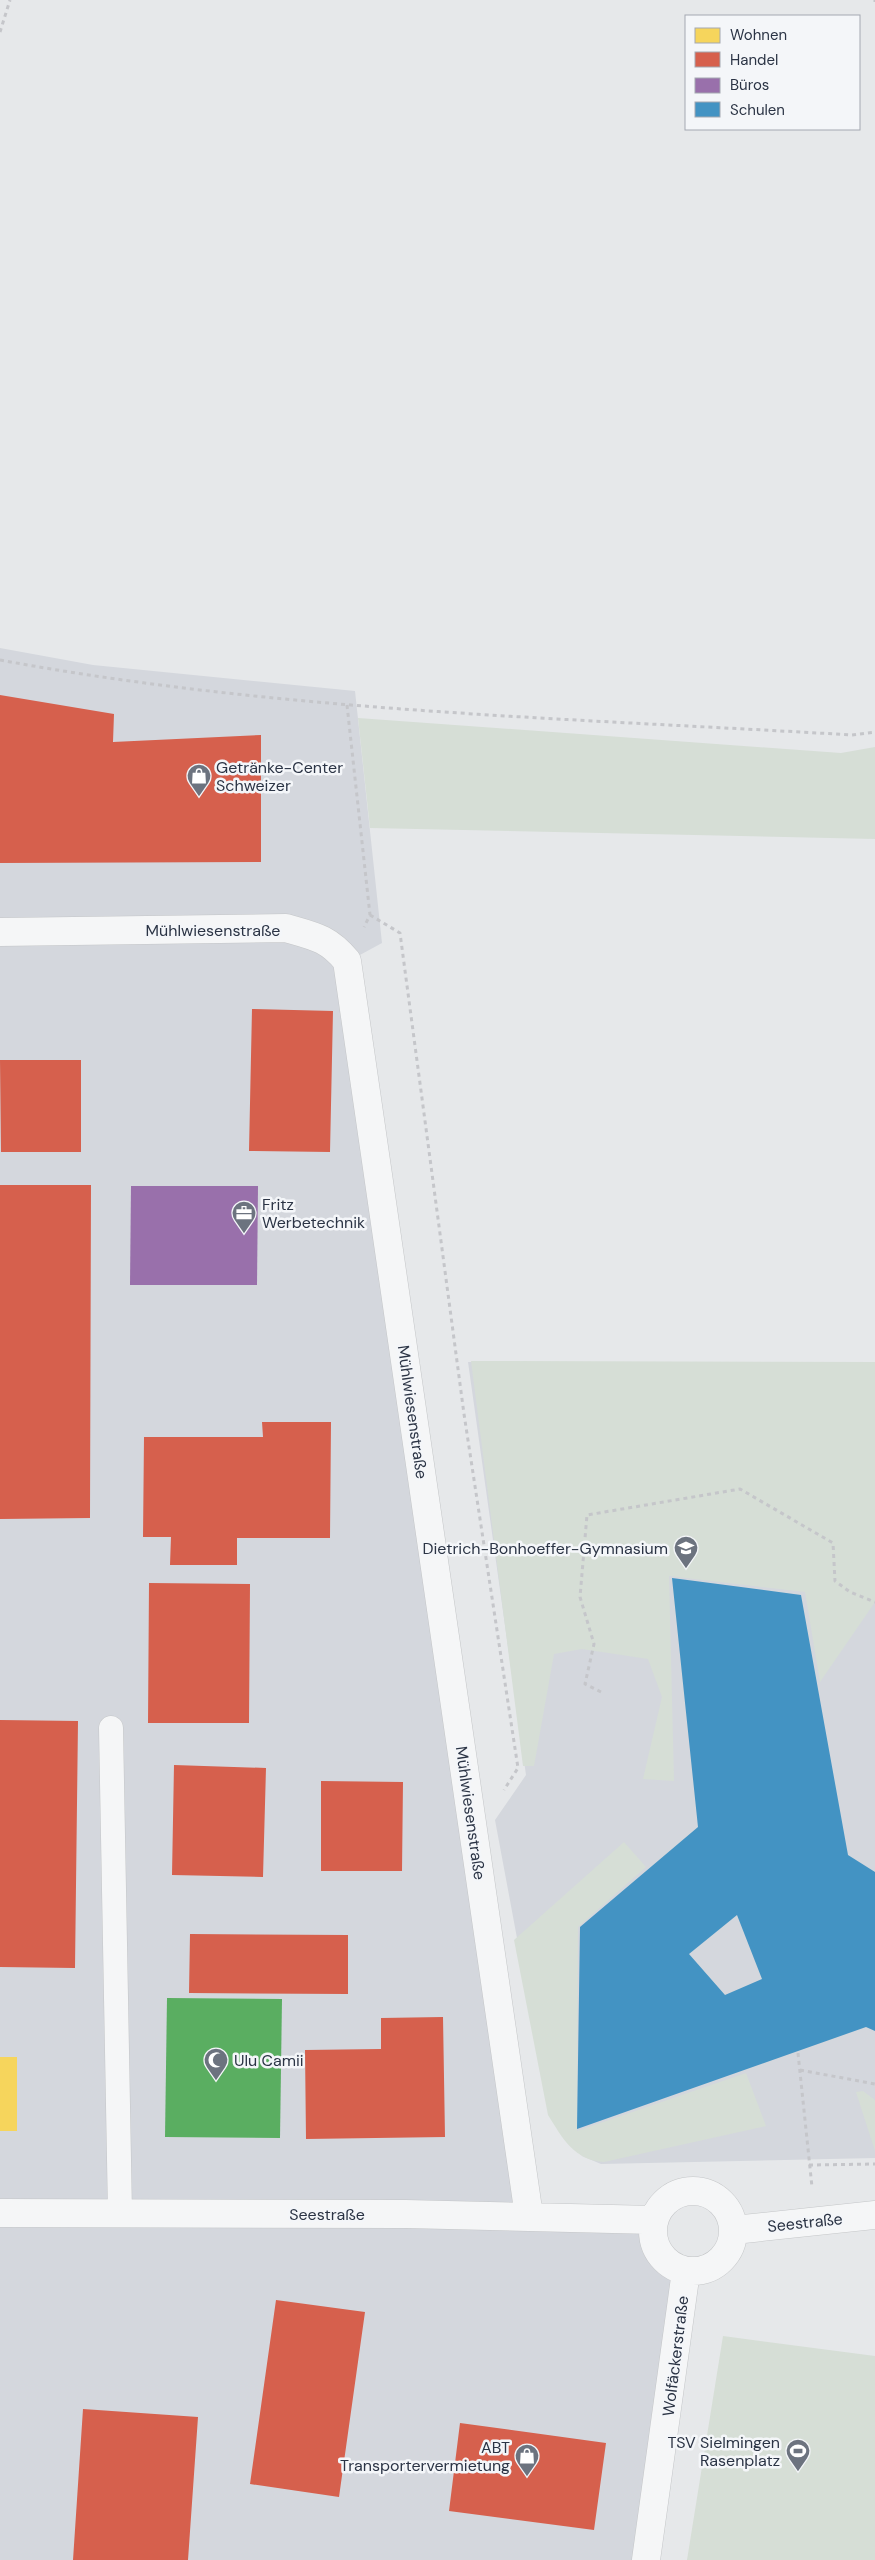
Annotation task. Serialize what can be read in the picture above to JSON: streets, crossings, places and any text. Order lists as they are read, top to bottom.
{
  "streets": {
    "street": ["Mühlwiesenstraße", "Seestraße", "Wolfäckerstraße"]
  },
  "crossings": [
    ["Mühlwiesenstraße", "Seestraße"],
    ["Seestraße", "Wolfäckerstraße"]
  ],
  "places": {
    "shop": ["Getränke-Center Schweizer", "ABT Transportervermietung"],
    "office": ["Fritz Werbetechnik"],
    "school or university": ["Dietrich-Bonhoeffer-Gymnasium"],
    "mosque": ["Ulu Camii"],
    "sports": ["TSV Sielmingen Rasenplatz"]
  },
  "legend": [
    "Wohnen",
    "Handel",
    "Büros",
    "Schulen"
  ]
}
